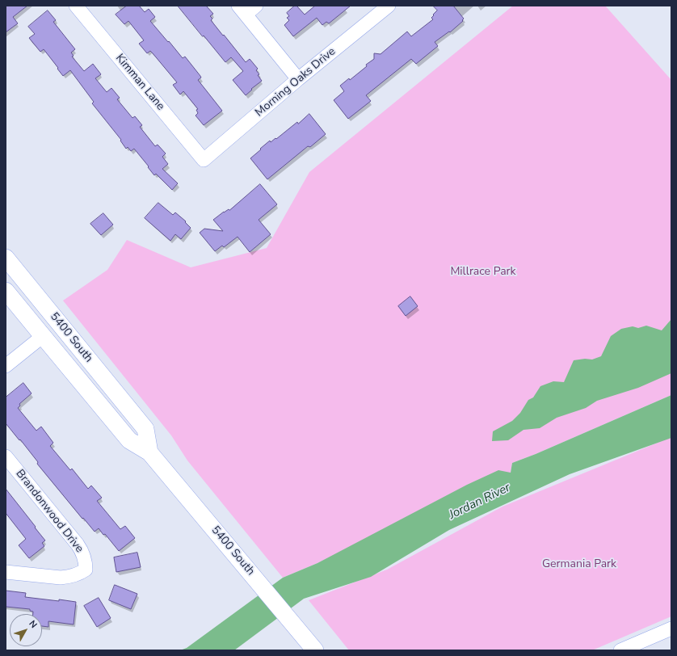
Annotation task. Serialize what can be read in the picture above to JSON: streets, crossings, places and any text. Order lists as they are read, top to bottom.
{
  "streets": {
    "main road": ["5400 South"],
    "street": ["Kimman Lane", "Morning Oaks Drive", "Brandonwood Drive"]
  },
  "crossings": [
    ["Kimman Lane", "Morning Oaks Drive"]
  ],
  "water": ["Jordan River"],
  "parks": ["Millrace Park", "Germania Park"],
  "north": "top right"
}
